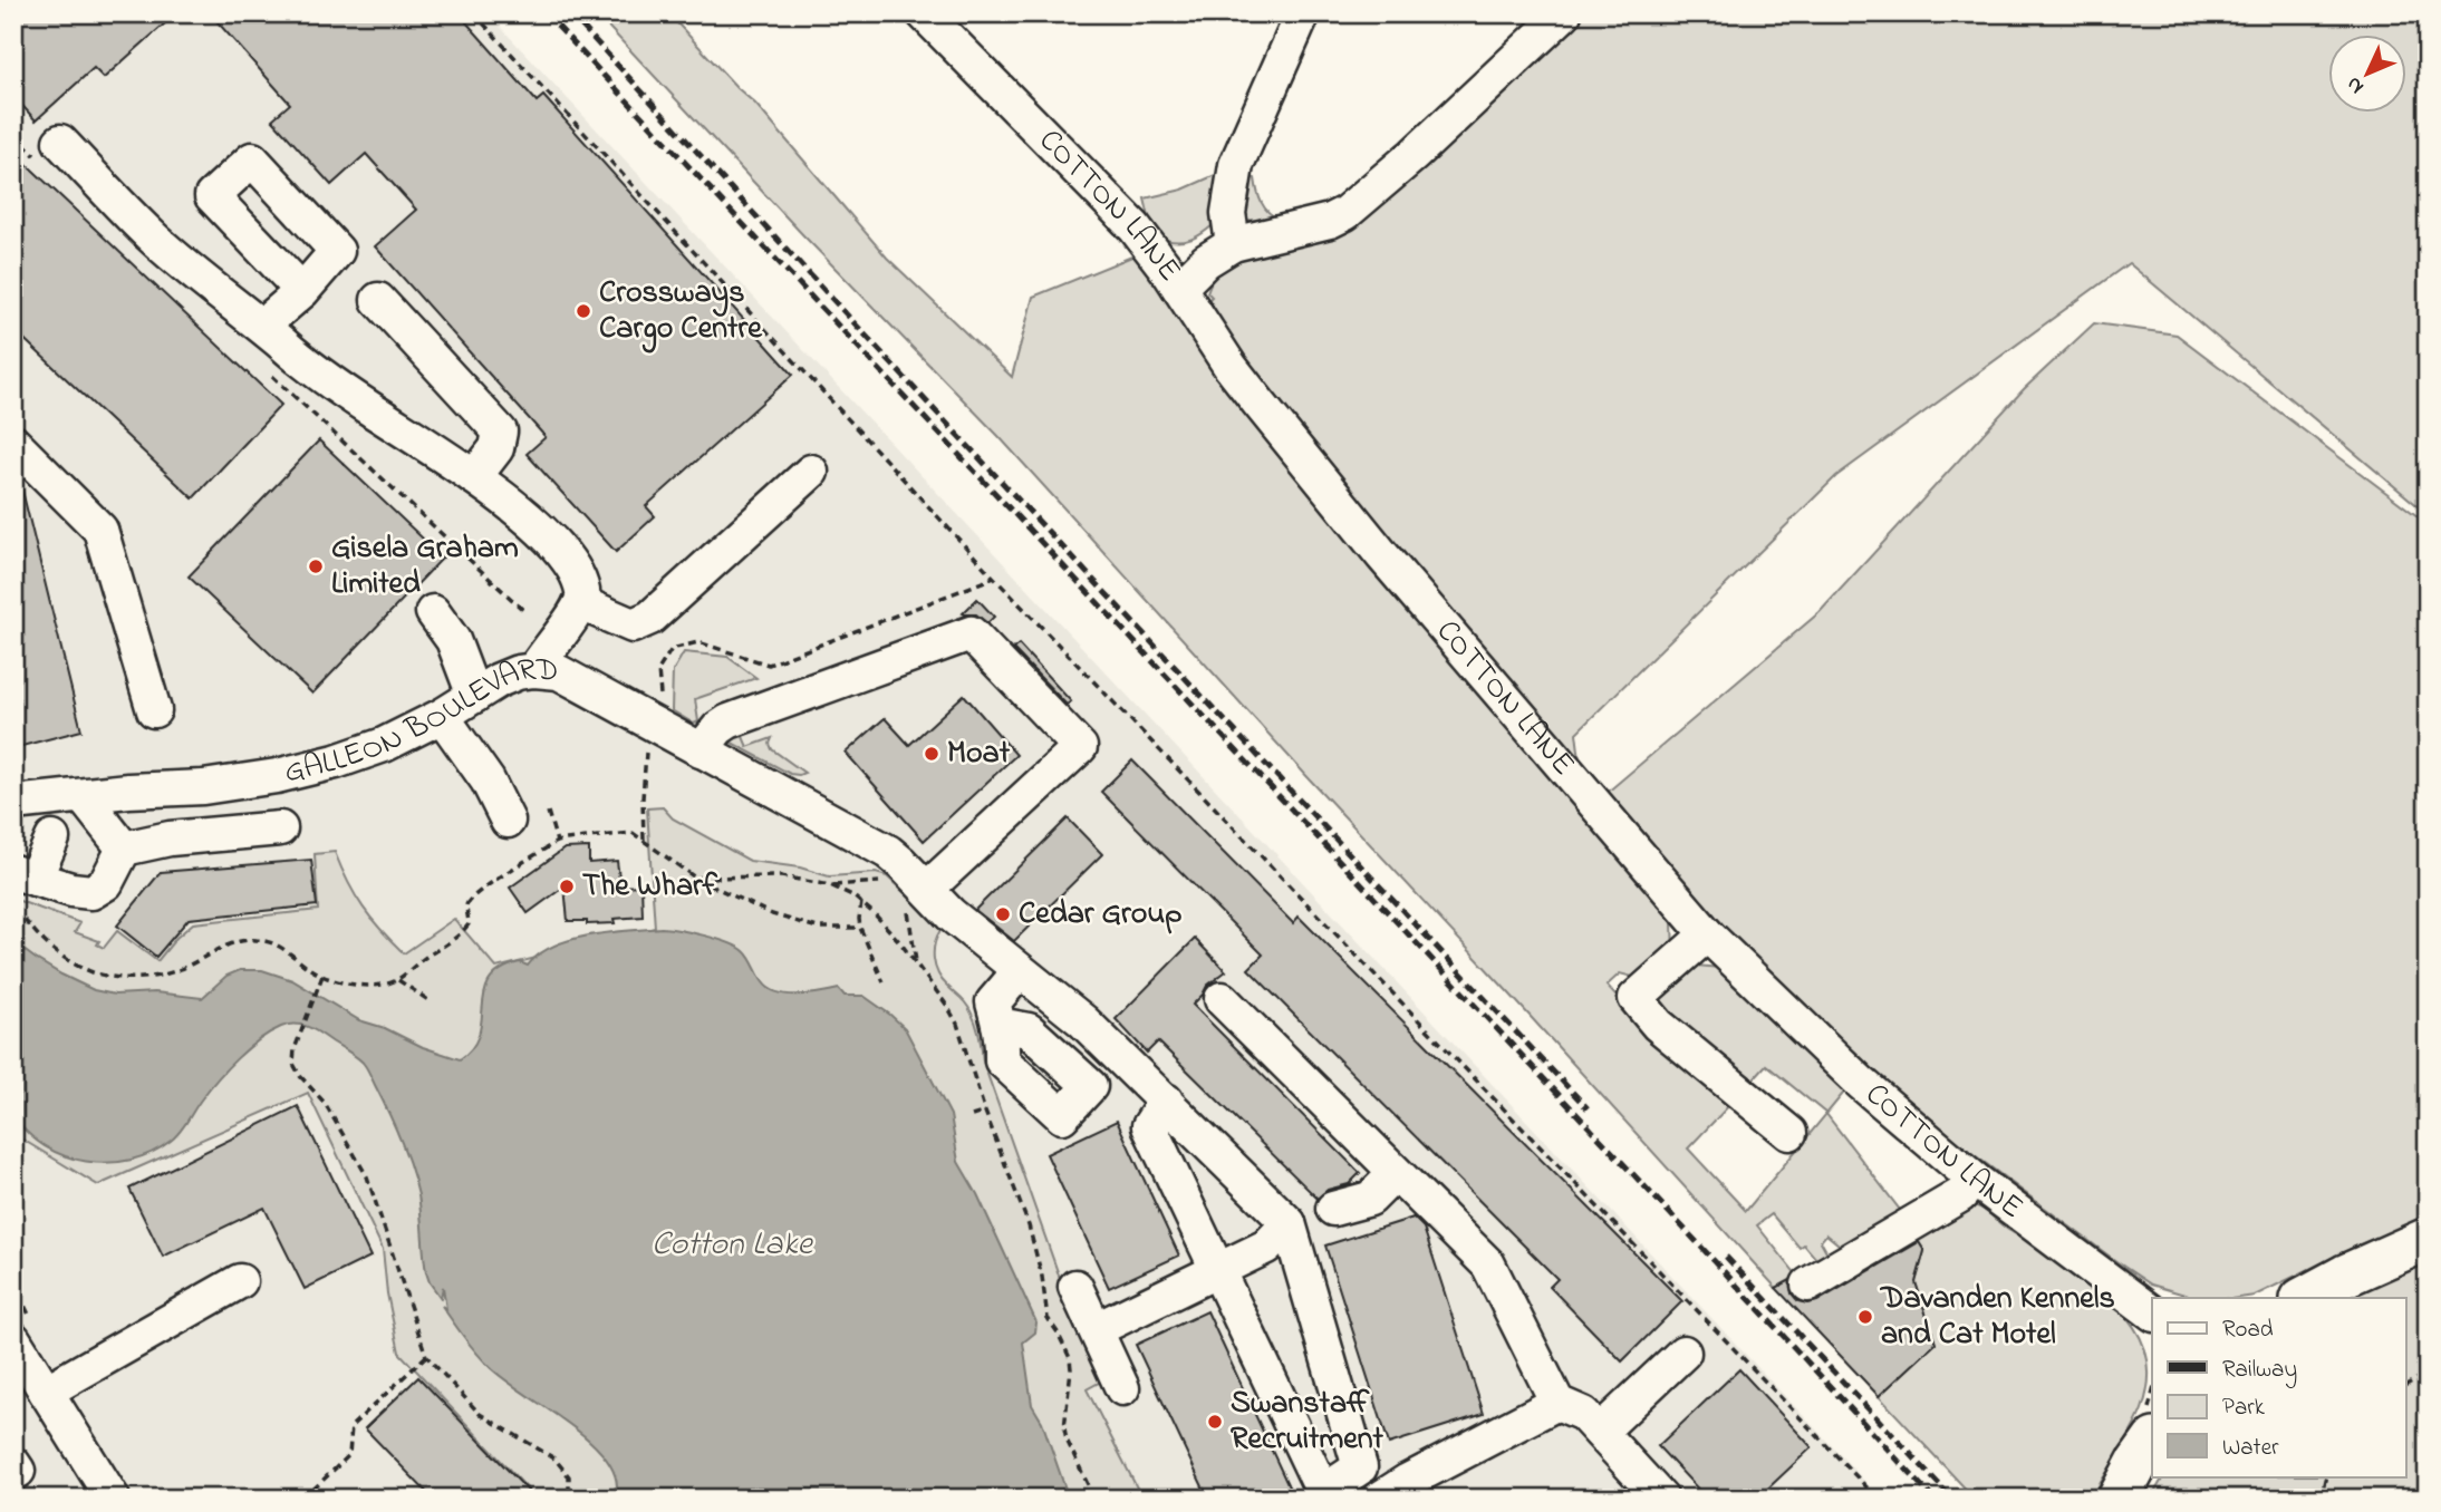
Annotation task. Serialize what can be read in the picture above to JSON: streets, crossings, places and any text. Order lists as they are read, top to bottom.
{
  "streets": {
    "street": ["COTTON LANE", "GALLEON BOULEVARD"]
  },
  "water": ["Cotton Lake"],
  "places": [
    "Crossways Cargo Centre",
    "Gisela Graham Limited",
    "Moat",
    "The Wharf",
    "Cedar Group",
    "Davanden Kennels and Cat Motel",
    "Swanstaff Recruitment"
  ],
  "legend": [
    "Road",
    "Railway",
    "Park",
    "Water"
  ],
  "north": "bottom left"
}
